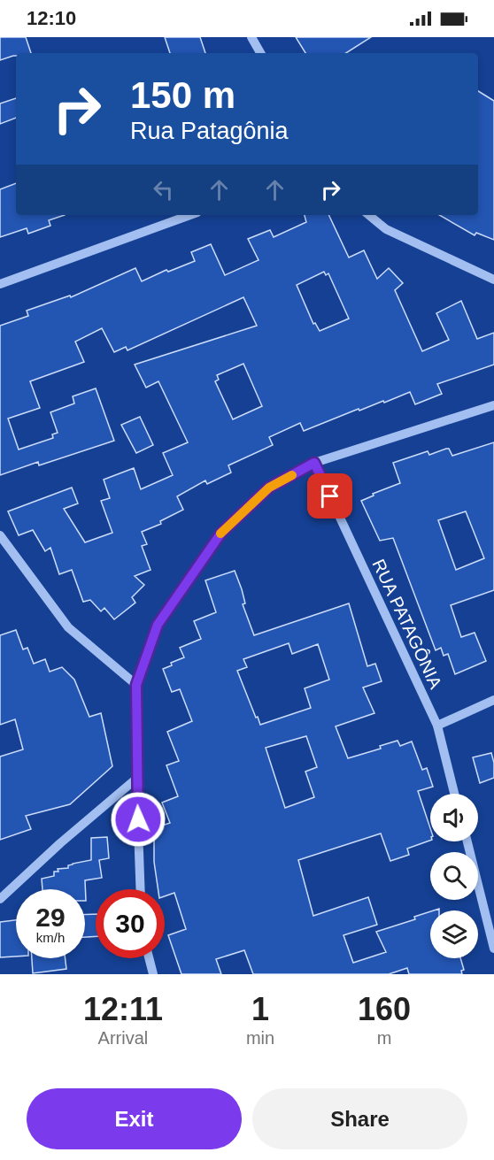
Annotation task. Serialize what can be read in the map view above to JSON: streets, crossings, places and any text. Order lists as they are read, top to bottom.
{
  "streets": {
    "street": ["RUA PATAGÔNIA"]
  },
  "page": {
    "status": "12:10",
    "turn": ["150 m", "Rua Patagônia"],
    "speed": "29 km/h",
    "limit": "30",
    "eta": [
      "12:11",
      "Arrival",
      "1",
      "min",
      "160",
      "m"
    ],
    "buttons": ["Exit", "Share"]
  }
}
